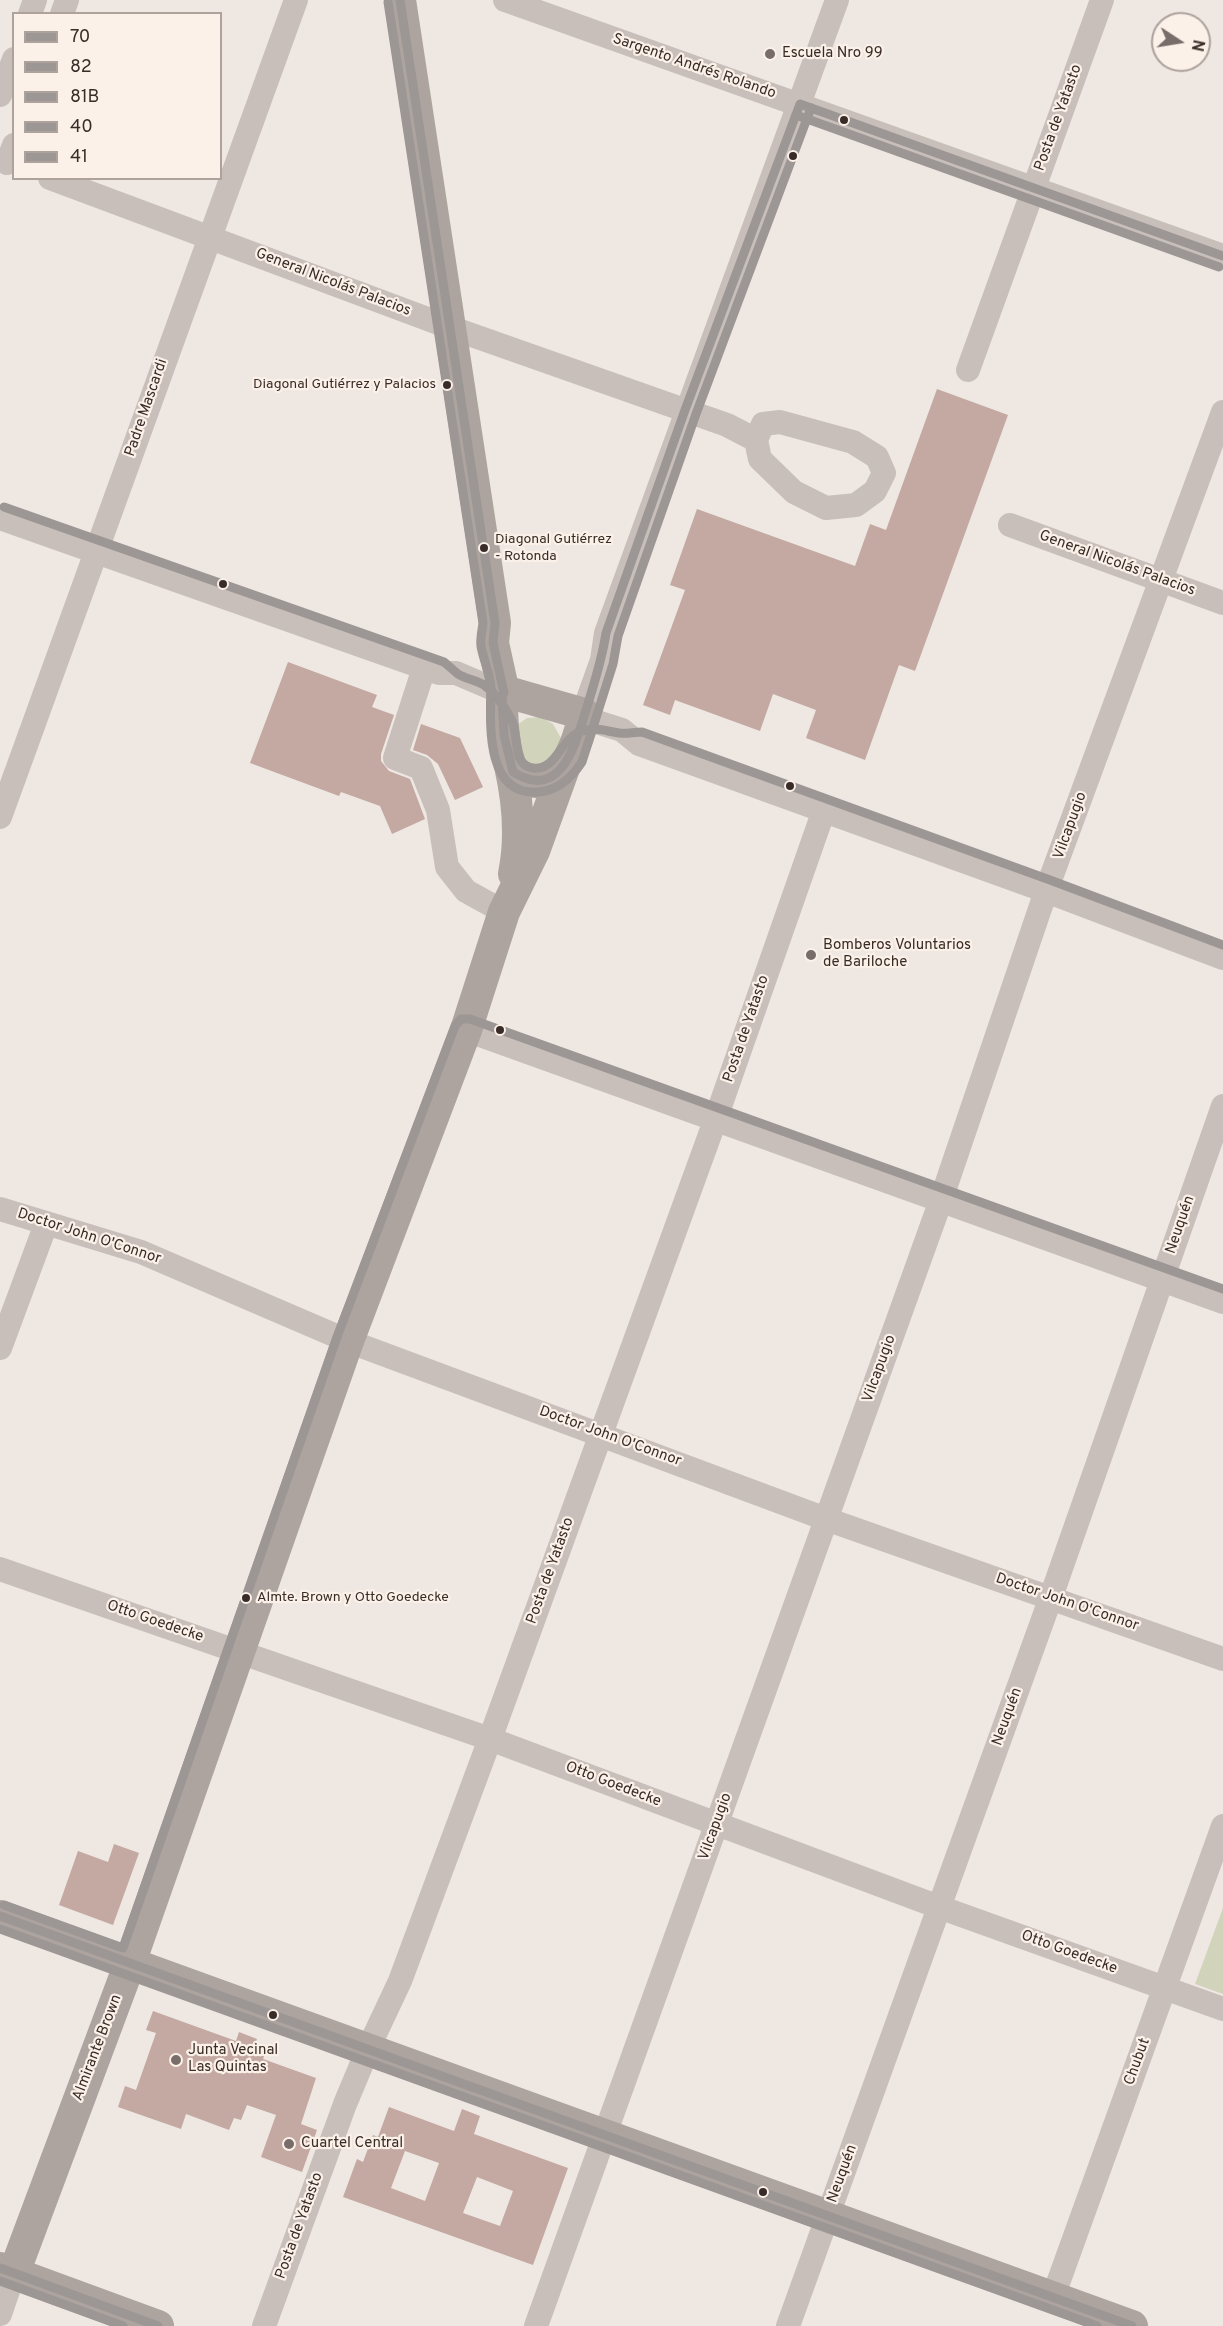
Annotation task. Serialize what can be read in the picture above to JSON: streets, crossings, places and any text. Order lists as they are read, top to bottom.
{
  "streets": {
    "main road": ["Almirante Brown"],
    "street": [
      "Sargento Andrés Rolando",
      "Posta de Yatasto",
      "General Nicolás Palacios",
      "Padre Mascardi",
      "Vilcapugio",
      "Neuquén",
      "Doctor John O'Connor",
      "Otto Goedecke",
      "Chubut"
    ]
  },
  "crossings": [
    ["Sargento Andrés Rolando", "Posta de Yatasto"],
    ["Posta de Yatasto", "Doctor John O'Connor"],
    ["Posta de Yatasto", "Otto Goedecke"],
    ["General Nicolás Palacios", "Padre Mascardi"],
    ["General Nicolás Palacios", "Vilcapugio"],
    ["Vilcapugio", "Doctor John O'Connor"],
    ["Vilcapugio", "Otto Goedecke"],
    ["Neuquén", "Doctor John O'Connor"],
    ["Neuquén", "Otto Goedecke"],
    ["Doctor John O'Connor", "Almirante Brown"],
    ["Otto Goedecke", "Almirante Brown"],
    ["Otto Goedecke", "Chubut"]
  ],
  "places": [
    "Escuela Nro 99",
    "Diagonal Gutiérrez y Palacios",
    "Diagonal Gutiérrez - Rotonda",
    "Bomberos Voluntarios de Bariloche",
    "Almte. Brown y Otto Goedecke",
    "Junta Vecinal Las Quintas",
    "Cuartel Central"
  ],
  "lines": [
    "transit line 70",
    "transit line 82",
    "transit line 81B",
    "transit line 40",
    "transit line 41"
  ],
  "legend": [
    "70",
    "82",
    "81B",
    "40",
    "41"
  ],
  "north": "right"
}
